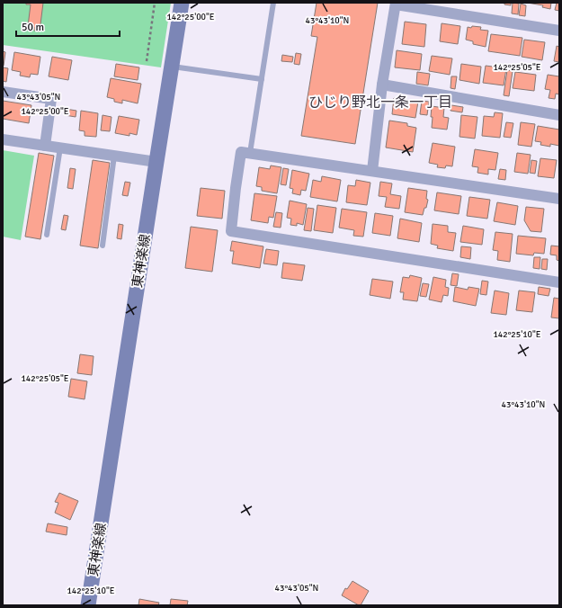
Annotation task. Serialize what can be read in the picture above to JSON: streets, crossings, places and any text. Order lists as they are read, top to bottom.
{
  "streets": {
    "main road": ["東神楽線"]
  },
  "districts": ["ひじり野北一条一丁目"],
  "scale_bar": "50 m",
  "coordinates": [
    "142°25'00\"E",
    "43°43'10\"N",
    "142°25'05\"E",
    "43°43'05\"N",
    "142°25'10\"E"
  ]
}
